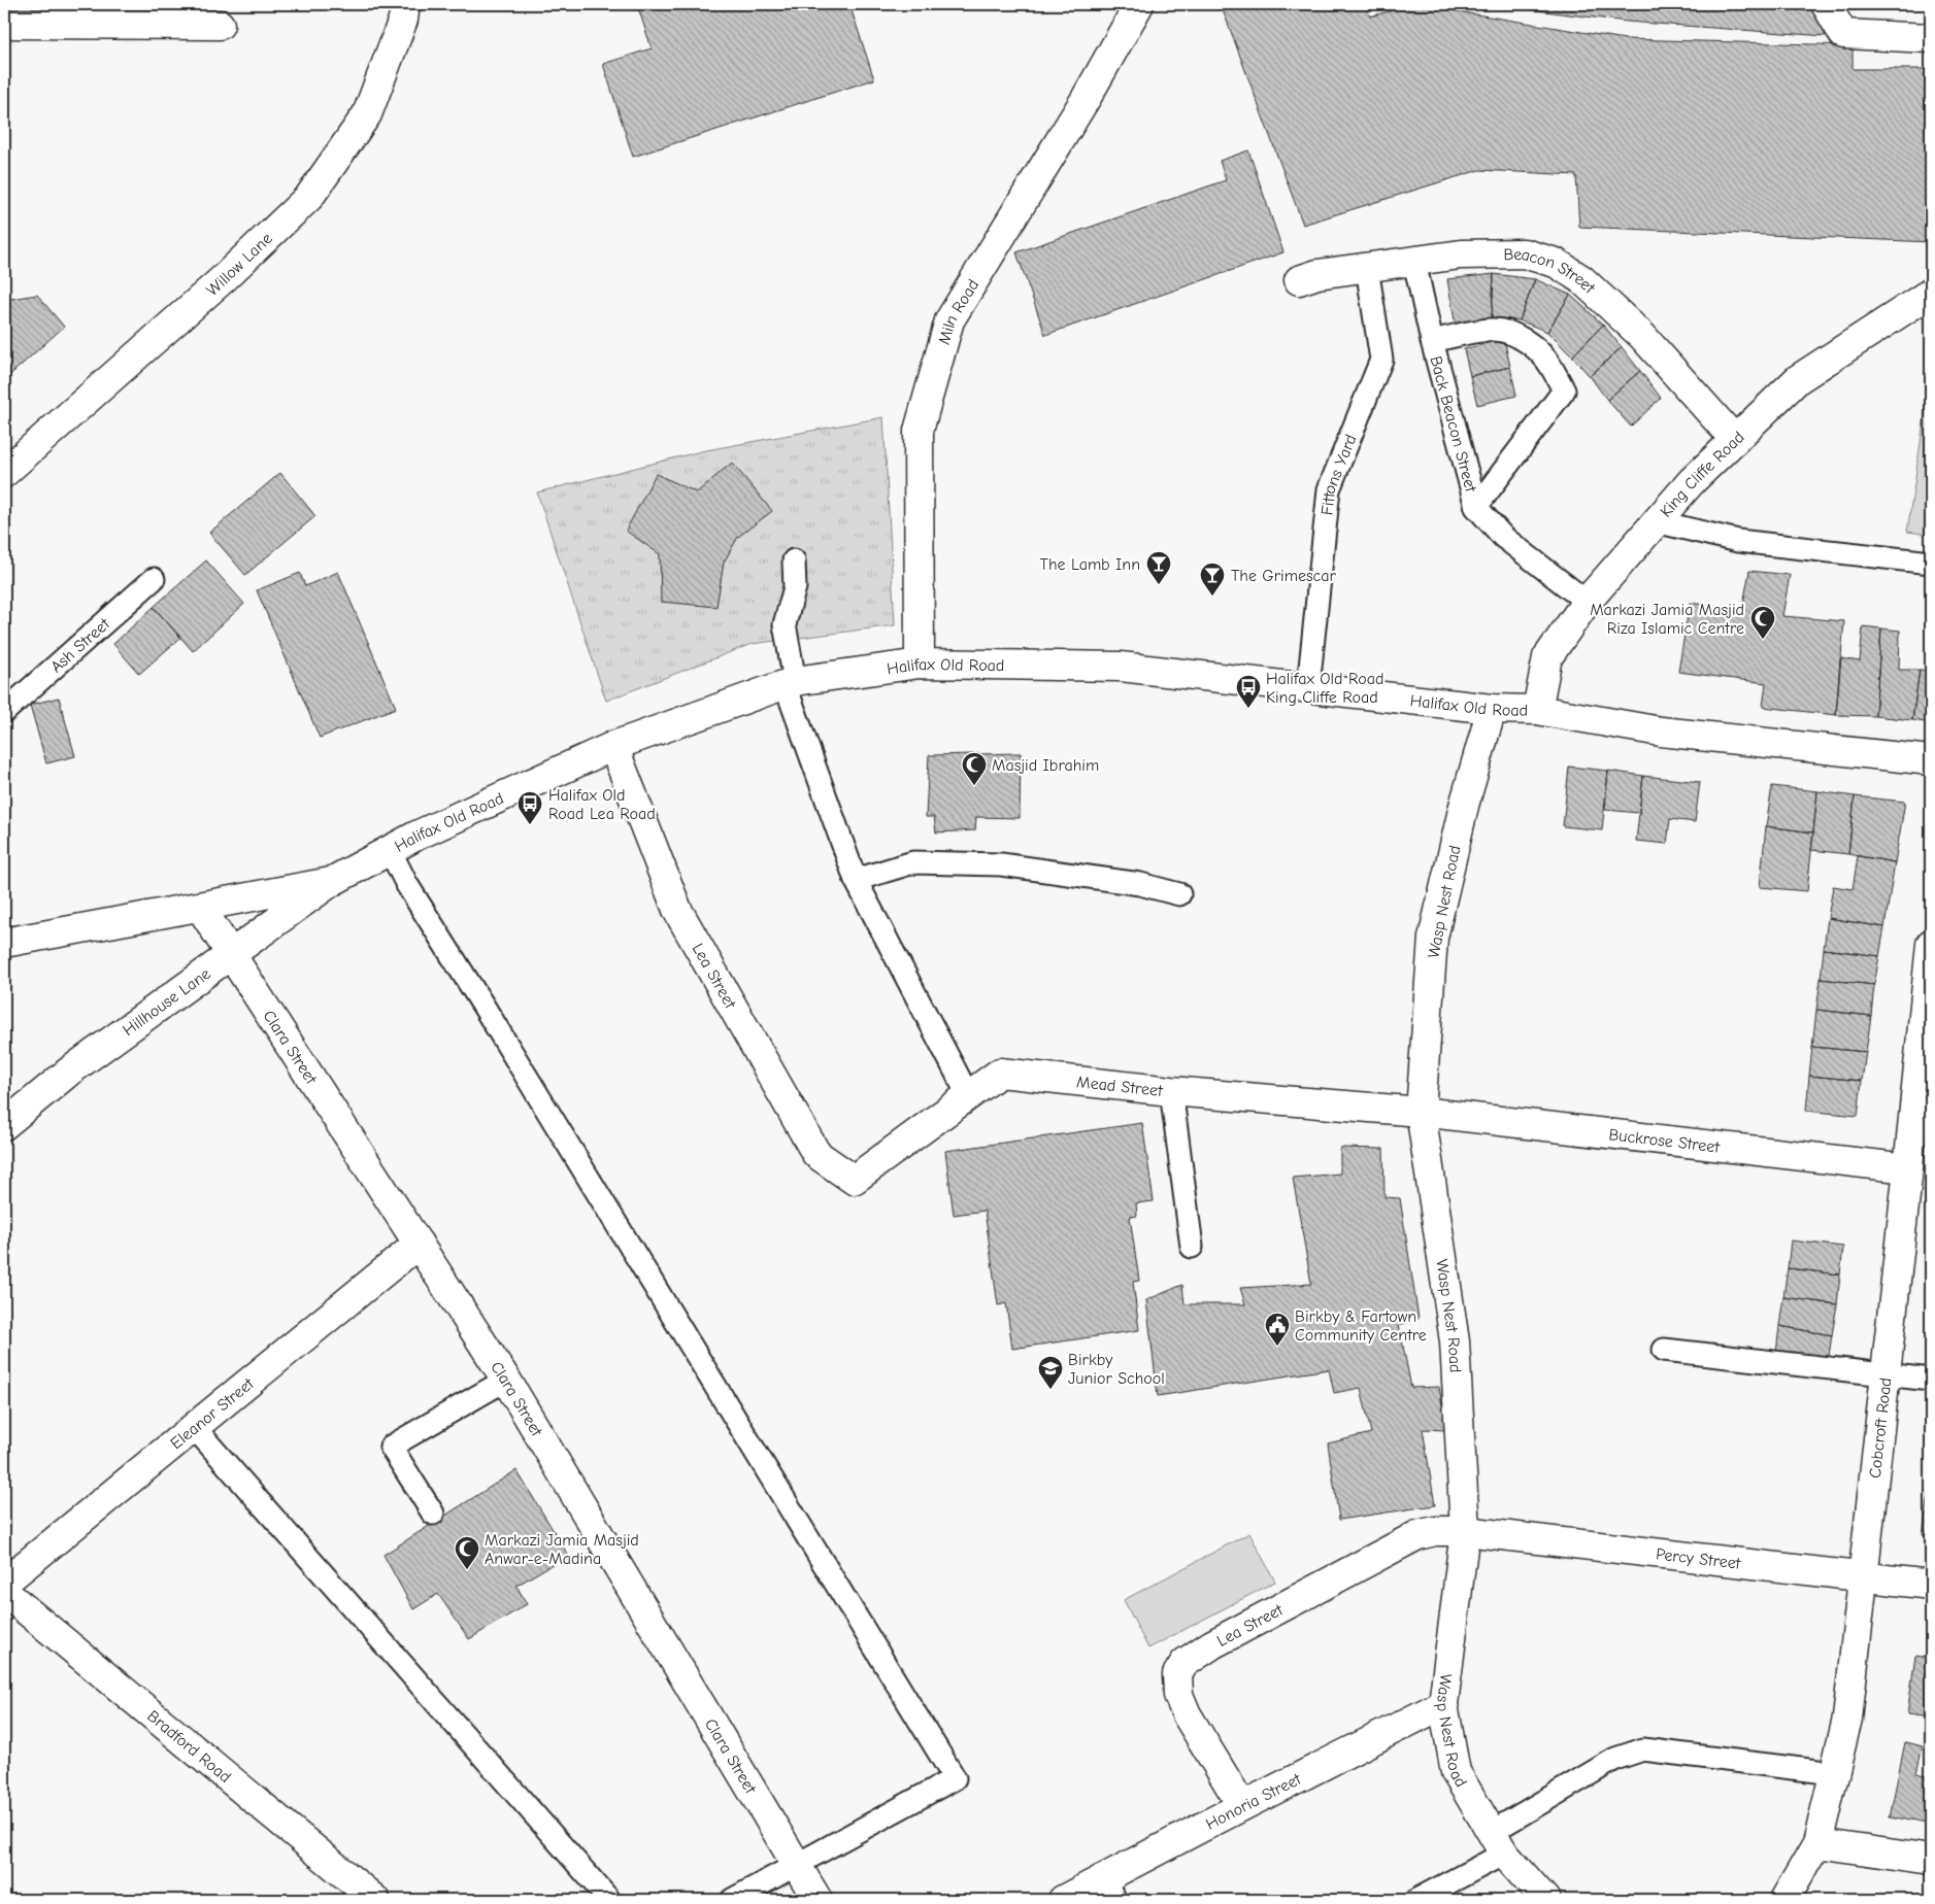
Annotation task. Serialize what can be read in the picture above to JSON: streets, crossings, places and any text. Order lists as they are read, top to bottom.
{
  "streets": {
    "street": [
      "Willow Lane",
      "Beacon Street",
      "Miln Road",
      "King Cliffe Road",
      "Halifax Old Road",
      "Wasp Nest Road",
      "Lea Street",
      "Hillhouse Lane",
      "Clara Street",
      "Mead Street",
      "Buckrose Street",
      "Eleanor Street",
      "Cobcroft Road",
      "Percy Street",
      "Bradford Road",
      "Honoria Street"
    ],
    "lane": ["Back Beacon Street", "Fittons Yard", "Ash Street"]
  },
  "crossings": [
    ["Beacon Street", "Back Beacon Street"],
    ["Beacon Street", "King Cliffe Road"],
    ["Beacon Street", "Fittons Yard"],
    ["Miln Road", "Halifax Old Road"],
    ["Back Beacon Street", "King Cliffe Road"],
    ["King Cliffe Road", "Halifax Old Road"],
    ["Fittons Yard", "Halifax Old Road"],
    ["Halifax Old Road", "Wasp Nest Road"],
    ["Halifax Old Road", "Lea Street"],
    ["Halifax Old Road", "Hillhouse Lane"],
    ["Halifax Old Road", "Clara Street"],
    ["Wasp Nest Road", "Lea Street"],
    ["Wasp Nest Road", "Mead Street"],
    ["Wasp Nest Road", "Buckrose Street"],
    ["Wasp Nest Road", "Percy Street"],
    ["Wasp Nest Road", "Honoria Street"],
    ["Lea Street", "Mead Street"],
    ["Lea Street", "Percy Street"],
    ["Lea Street", "Honoria Street"],
    ["Hillhouse Lane", "Clara Street"],
    ["Clara Street", "Eleanor Street"],
    ["Mead Street", "Buckrose Street"],
    ["Buckrose Street", "Cobcroft Road"],
    ["Cobcroft Road", "Percy Street"]
  ],
  "places": {
    "bar": ["The Lamb Inn", "The Grimescar"],
    "mosque": ["Markazi Jamia Masjid Riza Islamic Centre", "Masjid Ibrahim", "Markazi Jamia Masjid Anwar-e-Madina"],
    "bus stop": ["Halifax Old Road King Cliffe Road", "Halifax Old Road Lea Road"],
    "public building": ["Birkby & Fartown Community Centre"],
    "school or university": ["Birkby Junior School"]
  }
}
